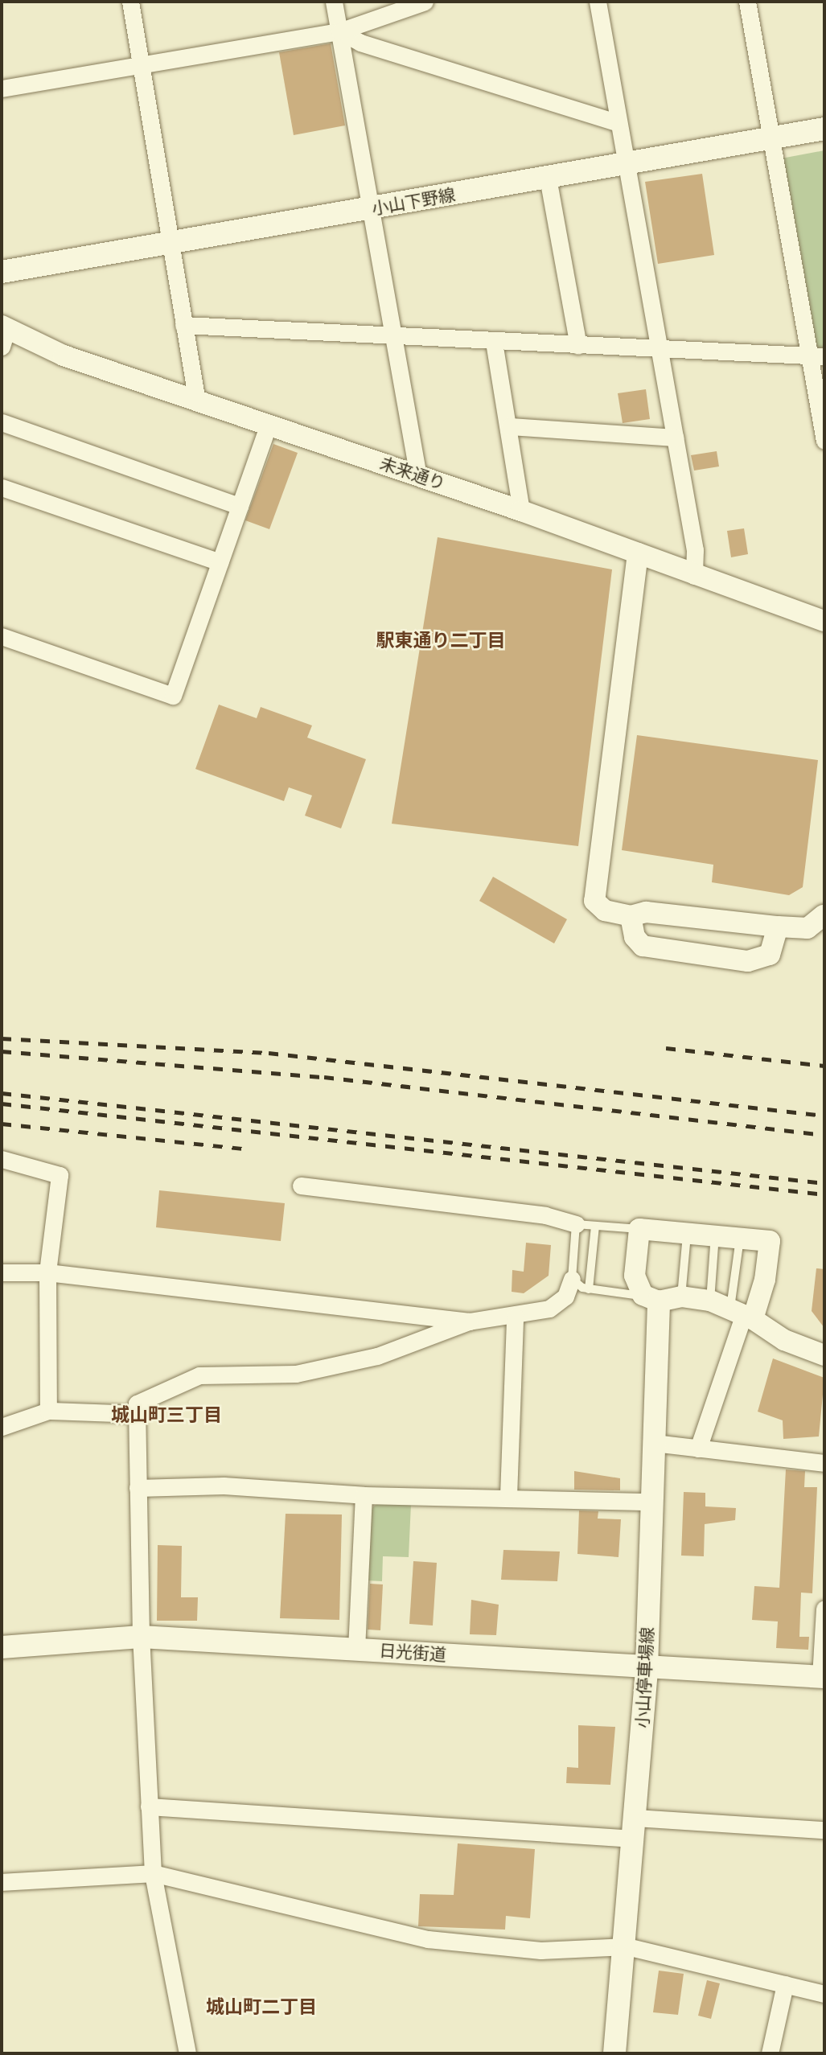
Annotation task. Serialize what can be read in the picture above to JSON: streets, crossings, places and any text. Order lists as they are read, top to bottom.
{
  "streets": {
    "main road": ["小山下野線", "日光街道", "小山停車場線"],
    "street": ["未来通り"]
  },
  "crossings": [
    ["日光街道", "小山停車場線"]
  ],
  "districts": ["駅東通り二丁目", "城山町三丁目", "城山町二丁目"]
}
